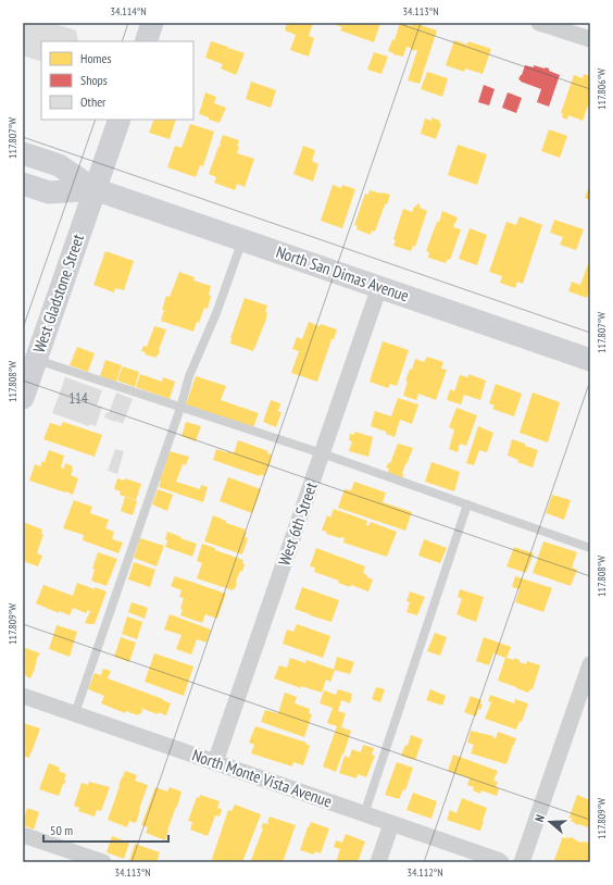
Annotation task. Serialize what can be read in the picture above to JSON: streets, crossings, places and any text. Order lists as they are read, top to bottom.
{
  "streets": {
    "main road": ["North San Dimas Avenue", "West Gladstone Street"],
    "street": ["West 6th Street", "North Monte Vista Avenue"]
  },
  "crossings": [
    ["North San Dimas Avenue", "West Gladstone Street"],
    ["North San Dimas Avenue", "West 6th Street"],
    ["West 6th Street", "North Monte Vista Avenue"]
  ],
  "house_numbers": ["114"],
  "legend": ["Homes", "Shops", "Other"],
  "scale_bar": "50 m",
  "north": "left",
  "coordinates": [
    "34.114°N",
    "34.113°N",
    "117.806°W",
    "117.807°W",
    "117.808°W",
    "117.809°W",
    "34.112°N"
  ]
}
